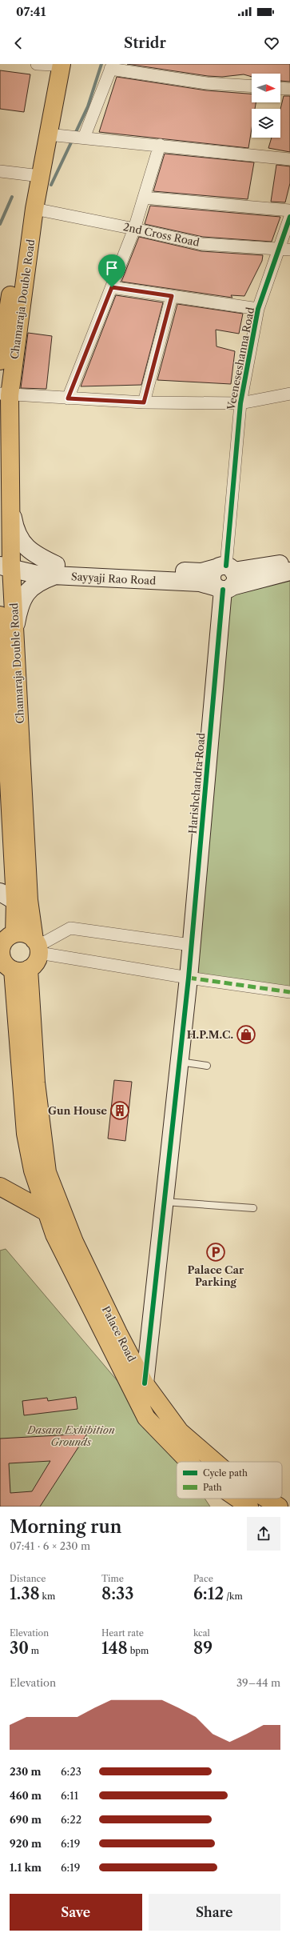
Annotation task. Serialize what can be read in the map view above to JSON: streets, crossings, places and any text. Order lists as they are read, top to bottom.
{
  "streets": {
    "main road": ["Chamaraja Double Road", "Palace Road"],
    "street": [
      "2nd Cross Road",
      "Veeneseshanna Road",
      "Sayyaji Rao Road",
      "Harishchandra Road"
    ]
  },
  "crossings": [
    ["2nd Cross Road", "Chamaraja Double Road"],
    ["2nd Cross Road", "Veeneseshanna Road"],
    ["Chamaraja Double Road", "Sayyaji Rao Road"],
    ["Veeneseshanna Road", "Sayyaji Rao Road"],
    ["Veeneseshanna Road", "Harishchandra Road"],
    ["Sayyaji Rao Road", "Harishchandra Road"],
    ["Harishchandra Road", "Palace Road"]
  ],
  "parks": ["Dasara Exhibition Grounds"],
  "places": {
    "shop": ["H.P.M.C."],
    "building": ["Gun House"],
    "parking": ["Palace Car Parking"]
  },
  "legend": ["Cycle path", "Path"],
  "north": "right",
  "page": {
    "status": "07:41",
    "header": "Stridr",
    "heading": ["Morning run", "07:41 · 6 × 230 m"],
    "stats": [
      ["Distance", "1.38 km"],
      ["Time", "8:33"],
      ["Pace", "6:12 /km"],
      ["Elevation", "30 m"],
      ["Heart rate", "148 bpm"],
      ["kcal", "89"]
    ],
    "chart": ["Elevation", "39–44 m"],
    "list": [
      {
        "name": "230 m",
        "note": "6:23"
      },
      {
        "name": "460 m",
        "note": "6:11"
      },
      {
        "name": "690 m",
        "note": "6:22"
      },
      {
        "name": "920 m",
        "note": "6:19"
      },
      {
        "name": "1.1 km",
        "note": "6:19"
      }
    ],
    "buttons": ["Save", "Share"]
  }
}
